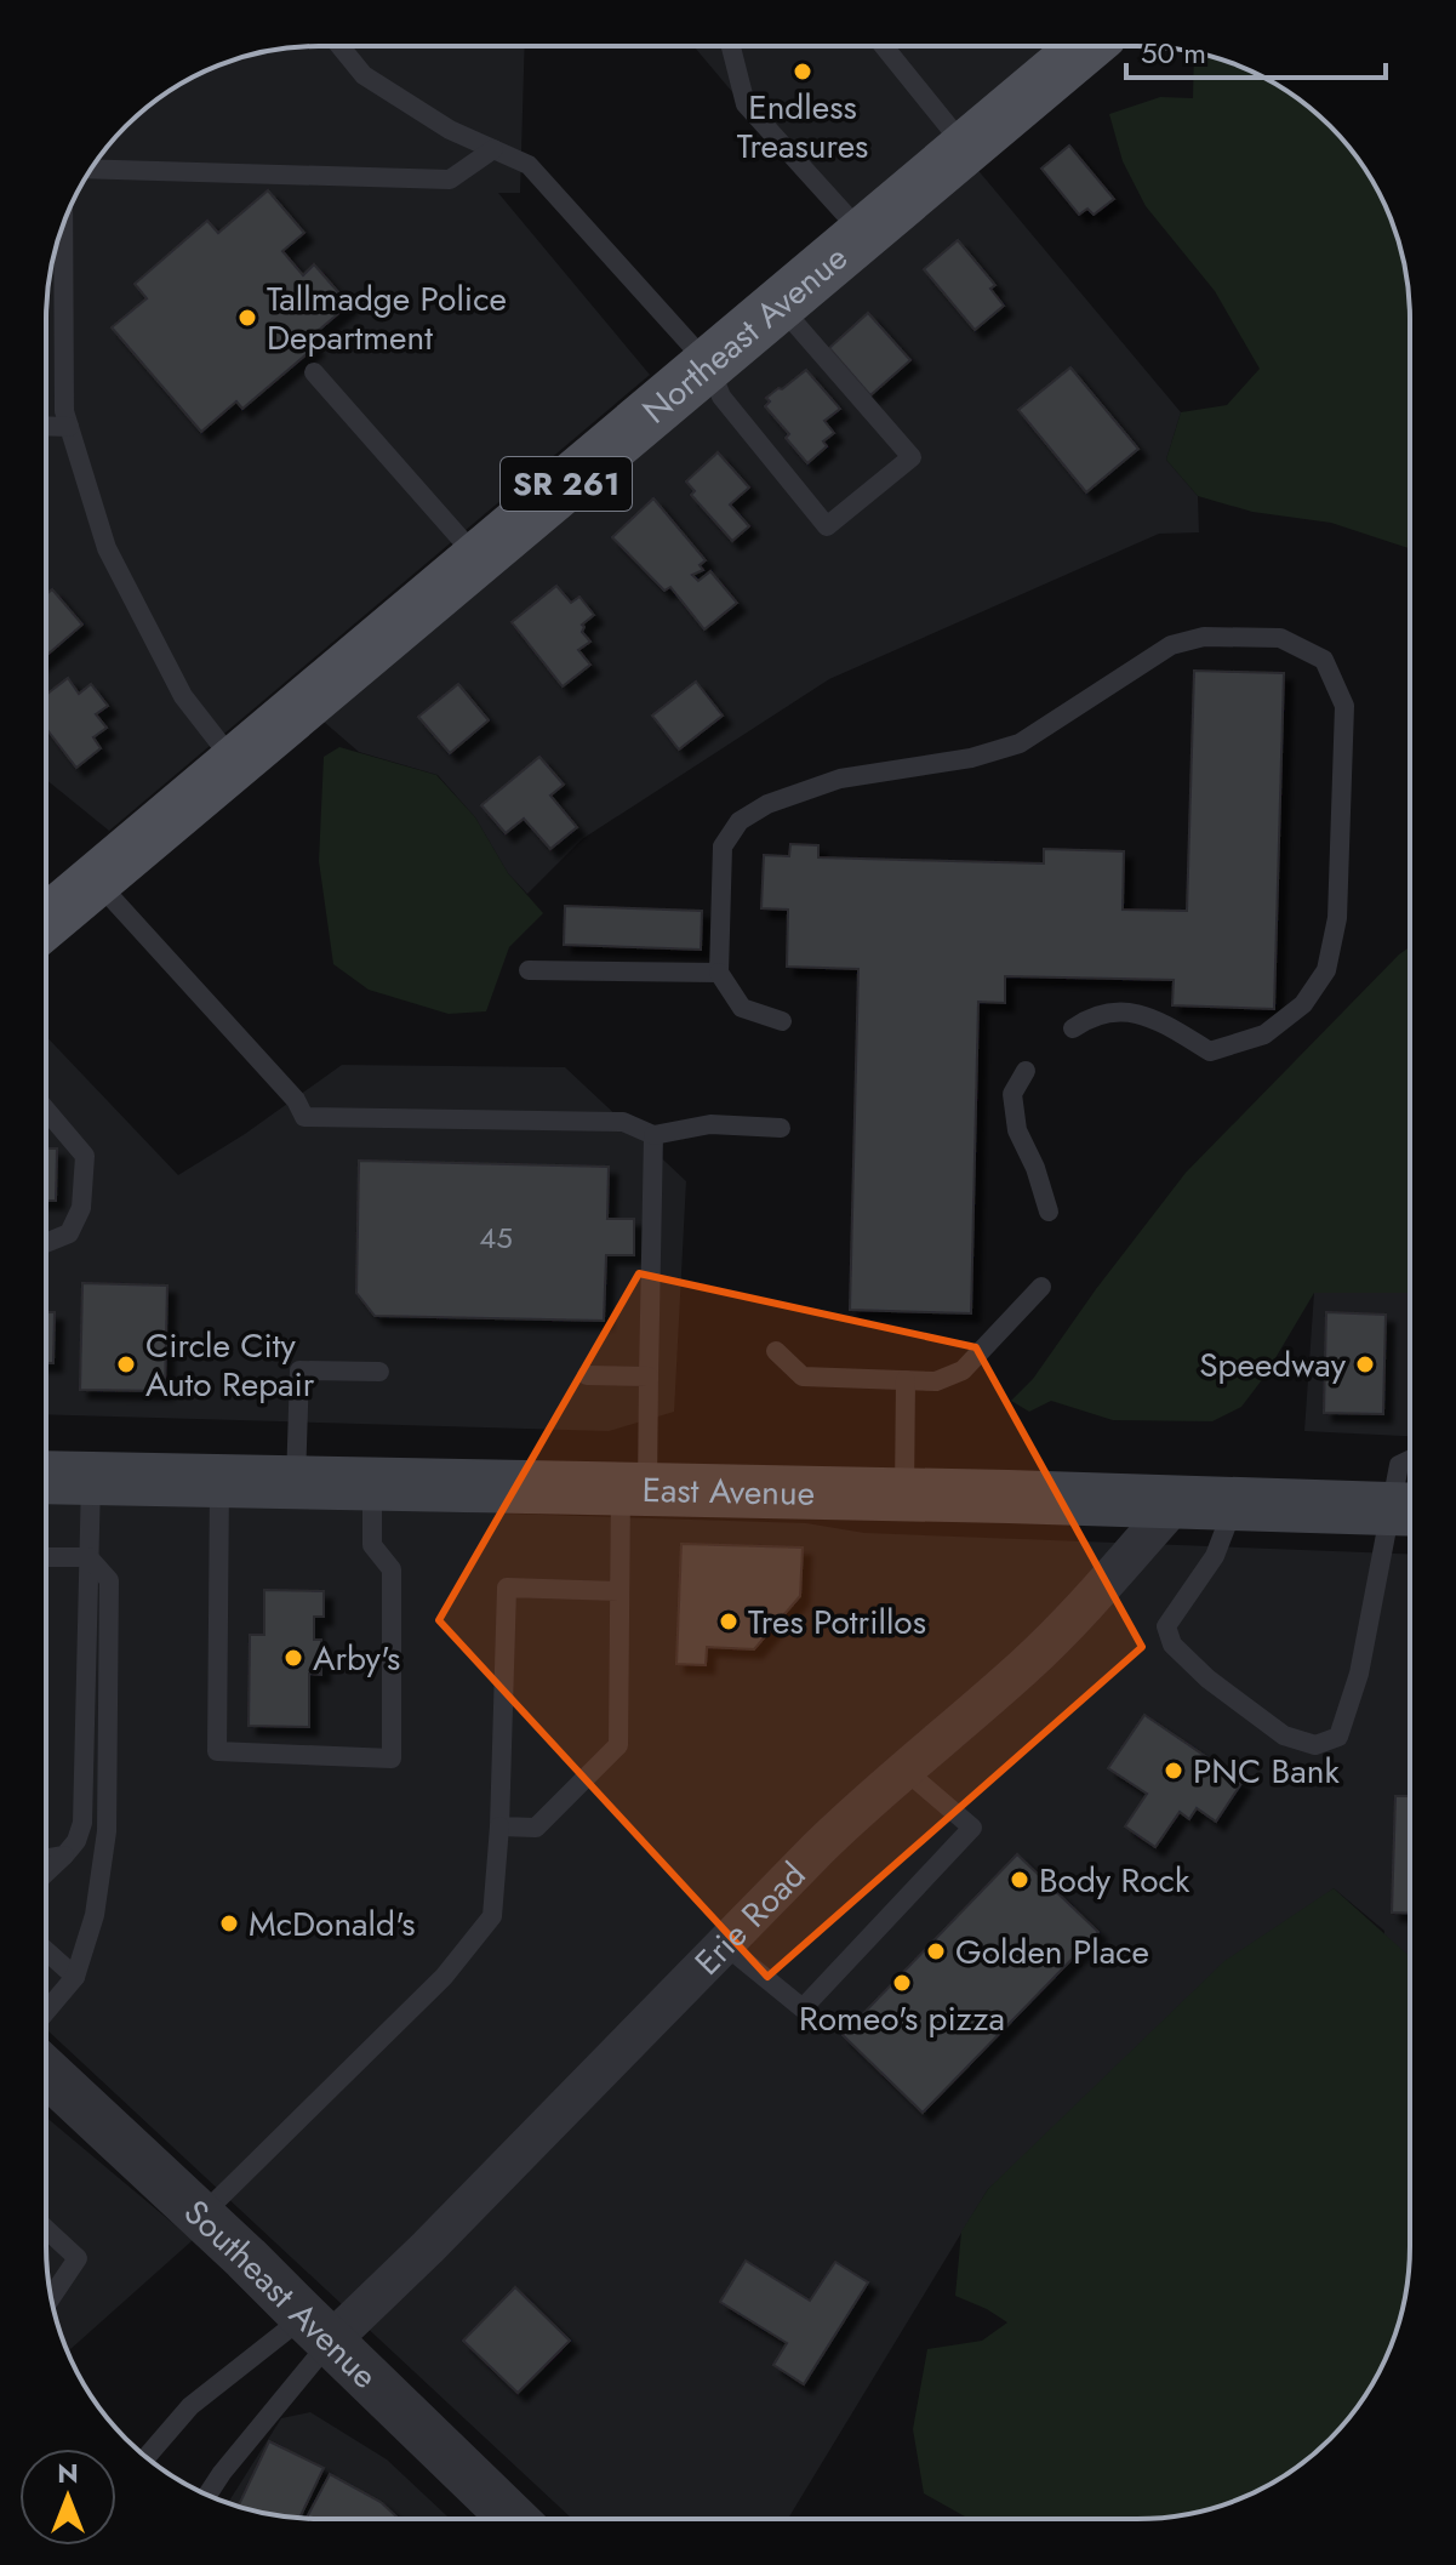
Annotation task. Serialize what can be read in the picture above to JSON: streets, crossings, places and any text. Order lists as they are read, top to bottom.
{
  "streets": {
    "main road": ["Northeast Avenue", "SR 261", "East Avenue"],
    "street": ["Erie Road", "Southeast Avenue"]
  },
  "crossings": [
    ["East Avenue", "Erie Road"],
    ["Erie Road", "Southeast Avenue"]
  ],
  "places": [
    "Endless Treasures",
    "Tallmadge Police Department",
    "Circle City Auto Repair",
    "Speedway",
    "Tres Potrillos",
    "Arby's",
    "PNC Bank",
    "Body Rock",
    "McDonald's",
    "Golden Place",
    "Romeo's pizza"
  ],
  "house_numbers": ["45"],
  "scale_bar": "50 m",
  "north": "top"
}
